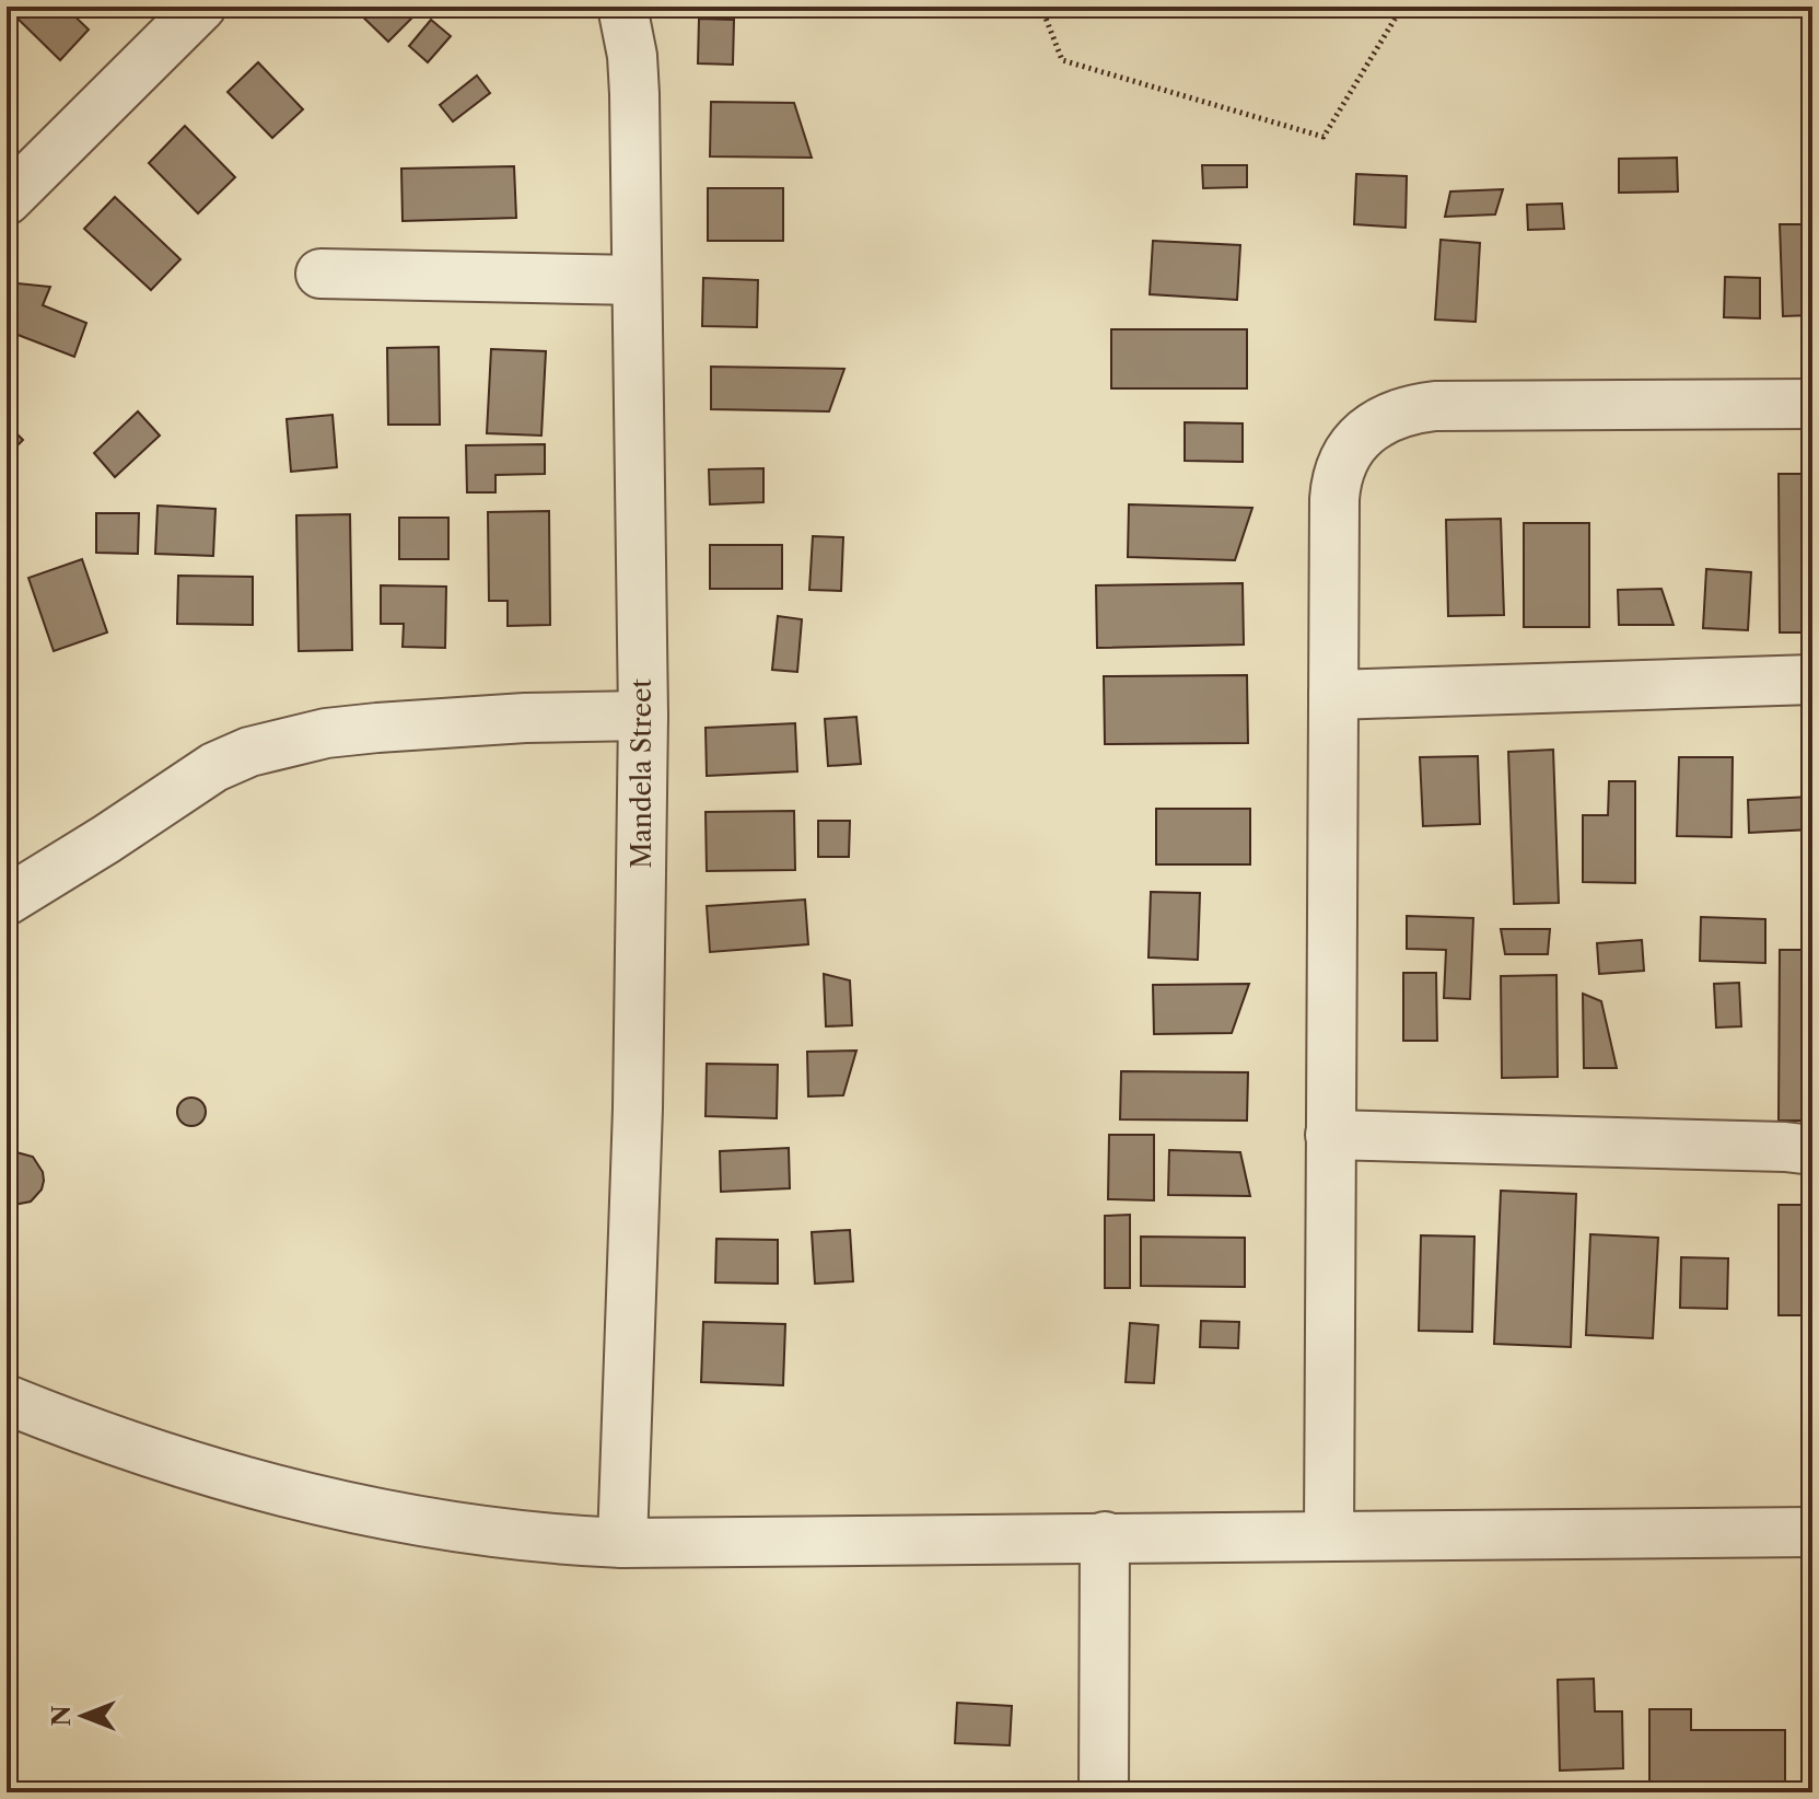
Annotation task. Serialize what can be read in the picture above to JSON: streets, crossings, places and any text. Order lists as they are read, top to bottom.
{
  "streets": {
    "street": ["Mandela Street"]
  },
  "north": "left"
}
